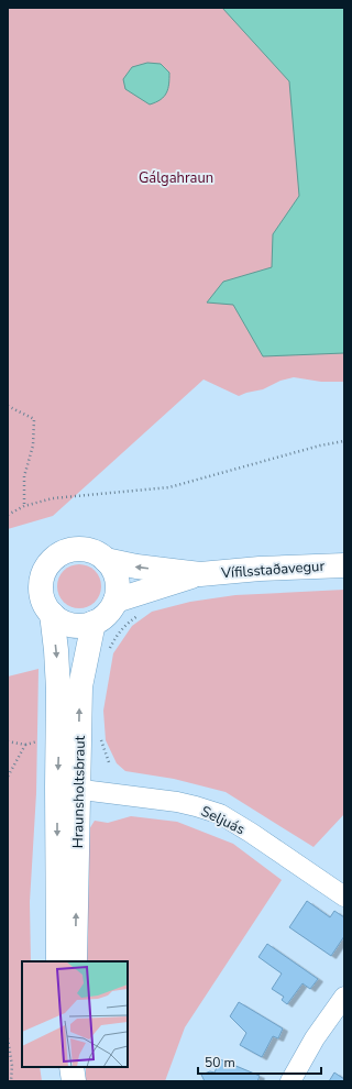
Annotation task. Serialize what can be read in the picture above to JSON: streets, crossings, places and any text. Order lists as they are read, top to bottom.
{
  "streets": {
    "street": ["Vífilsstaðavegur", "Hraunsholtsbraut", "Seljuás"]
  },
  "crossings": [
    ["Vífilsstaðavegur", "Hraunsholtsbraut"],
    ["Hraunsholtsbraut", "Seljuás"]
  ],
  "parks": ["Gálgahraun"],
  "scale_bar": "50 m"
}
